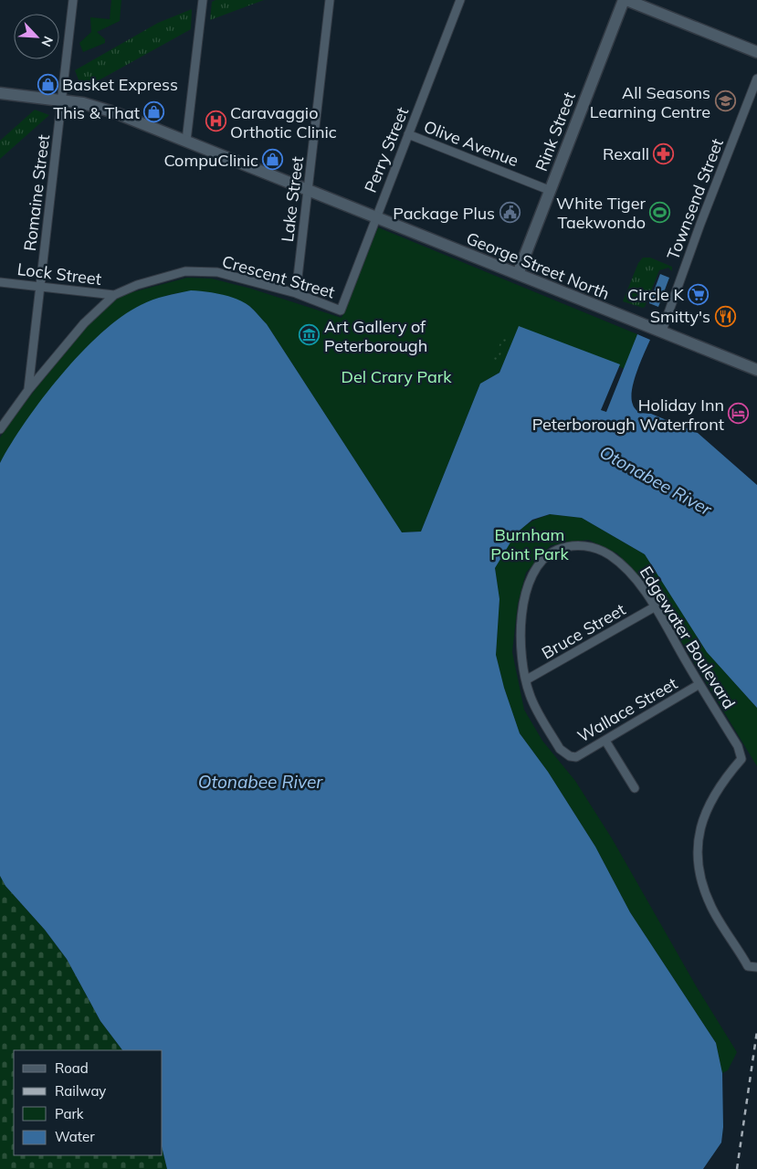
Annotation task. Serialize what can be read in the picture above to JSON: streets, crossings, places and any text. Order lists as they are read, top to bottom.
{
  "streets": {
    "main road": ["Rink Street", "George Street North"],
    "street": [
      "Olive Avenue",
      "Perry Street",
      "Romaine Street",
      "Lake Street",
      "Townsend Street",
      "Lock Street",
      "Crescent Street",
      "Bruce Street",
      "Edgewater Boulevard",
      "Wallace Street"
    ]
  },
  "crossings": [
    ["Rink Street", "Olive Avenue"],
    ["Rink Street", "George Street North"],
    ["Olive Avenue", "Perry Street"],
    ["Perry Street", "George Street North"],
    ["Perry Street", "Crescent Street"],
    ["Romaine Street", "George Street North"],
    ["Romaine Street", "Lock Street"],
    ["Romaine Street", "Crescent Street"],
    ["Lake Street", "George Street North"],
    ["Lake Street", "Crescent Street"],
    ["Townsend Street", "George Street North"],
    ["Lock Street", "Crescent Street"],
    ["Bruce Street", "Edgewater Boulevard"],
    ["Edgewater Boulevard", "Wallace Street"]
  ],
  "water": ["Otonabee River"],
  "parks": ["Del Crary Park", "Burnham Point Park"],
  "places": {
    "shop": ["Basket Express", "This & That", "CompuClinic"],
    "school or university": ["All Seasons Learning Centre"],
    "hospital": ["Caravaggio Orthotic Clinic"],
    "pharmacy": ["Rexall"],
    "sports": ["White Tiger Taekwondo"],
    "public building": ["Package Plus"],
    "supermarket": ["Circle K"],
    "restaurant": ["Smitty's"],
    "museum": ["Art Gallery of Peterborough"],
    "hotel": ["Holiday Inn Peterborough Waterfront"]
  },
  "legend": [
    "Road",
    "Railway",
    "Park",
    "Water"
  ],
  "north": "bottom right"
}
